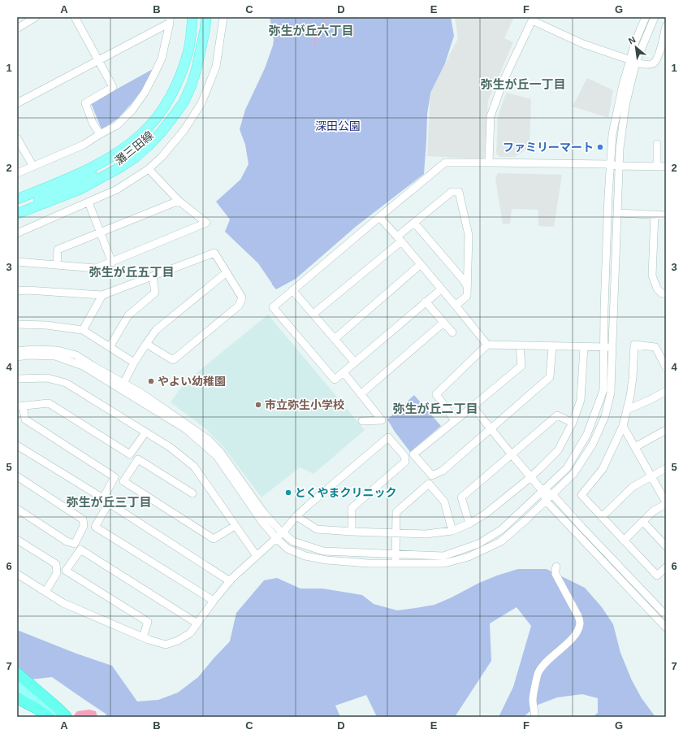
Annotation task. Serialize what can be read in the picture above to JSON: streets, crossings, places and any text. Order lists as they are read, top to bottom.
{
  "streets": {
    "main road": ["灘三田線"]
  },
  "districts": [
    "弥生が丘六丁目",
    "弥生が丘一丁目",
    "弥生が丘五丁目",
    "弥生が丘二丁目",
    "弥生が丘三丁目"
  ],
  "parks": ["深田公園"],
  "places": [
    "ファミリーマート",
    "やよい幼稚園",
    "市立弥生小学校",
    "とくやまクリニック"
  ],
  "north": "top left",
  "grid": {
    "columns": [
      "A",
      "B",
      "C",
      "D",
      "E",
      "F",
      "G"
    ],
    "rows": [
      "1",
      "2",
      "3",
      "4",
      "5",
      "6",
      "7"
    ]
  }
}
